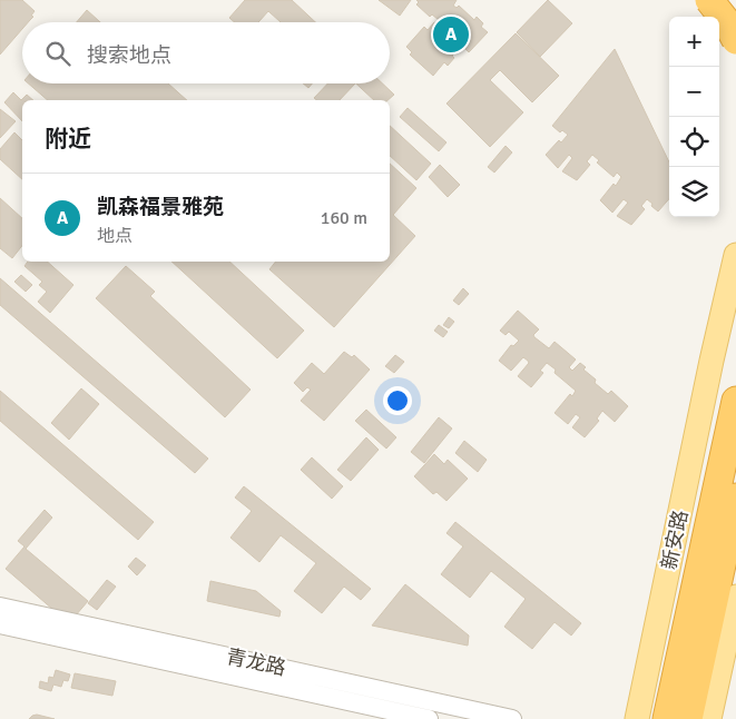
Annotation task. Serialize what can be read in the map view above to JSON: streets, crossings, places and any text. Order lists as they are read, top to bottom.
{
  "streets": {
    "main road": ["新安路"],
    "street": ["青龙路"]
  },
  "page": {
    "pins": "A",
    "map_buttons": ["+", "−"],
    "search": "搜索地点",
    "heading": "附近",
    "list": [
      {
        "mark": "A",
        "name": "凯森福景雅苑",
        "note": "地点",
        "value": "160 m"
      }
    ]
  }
}
